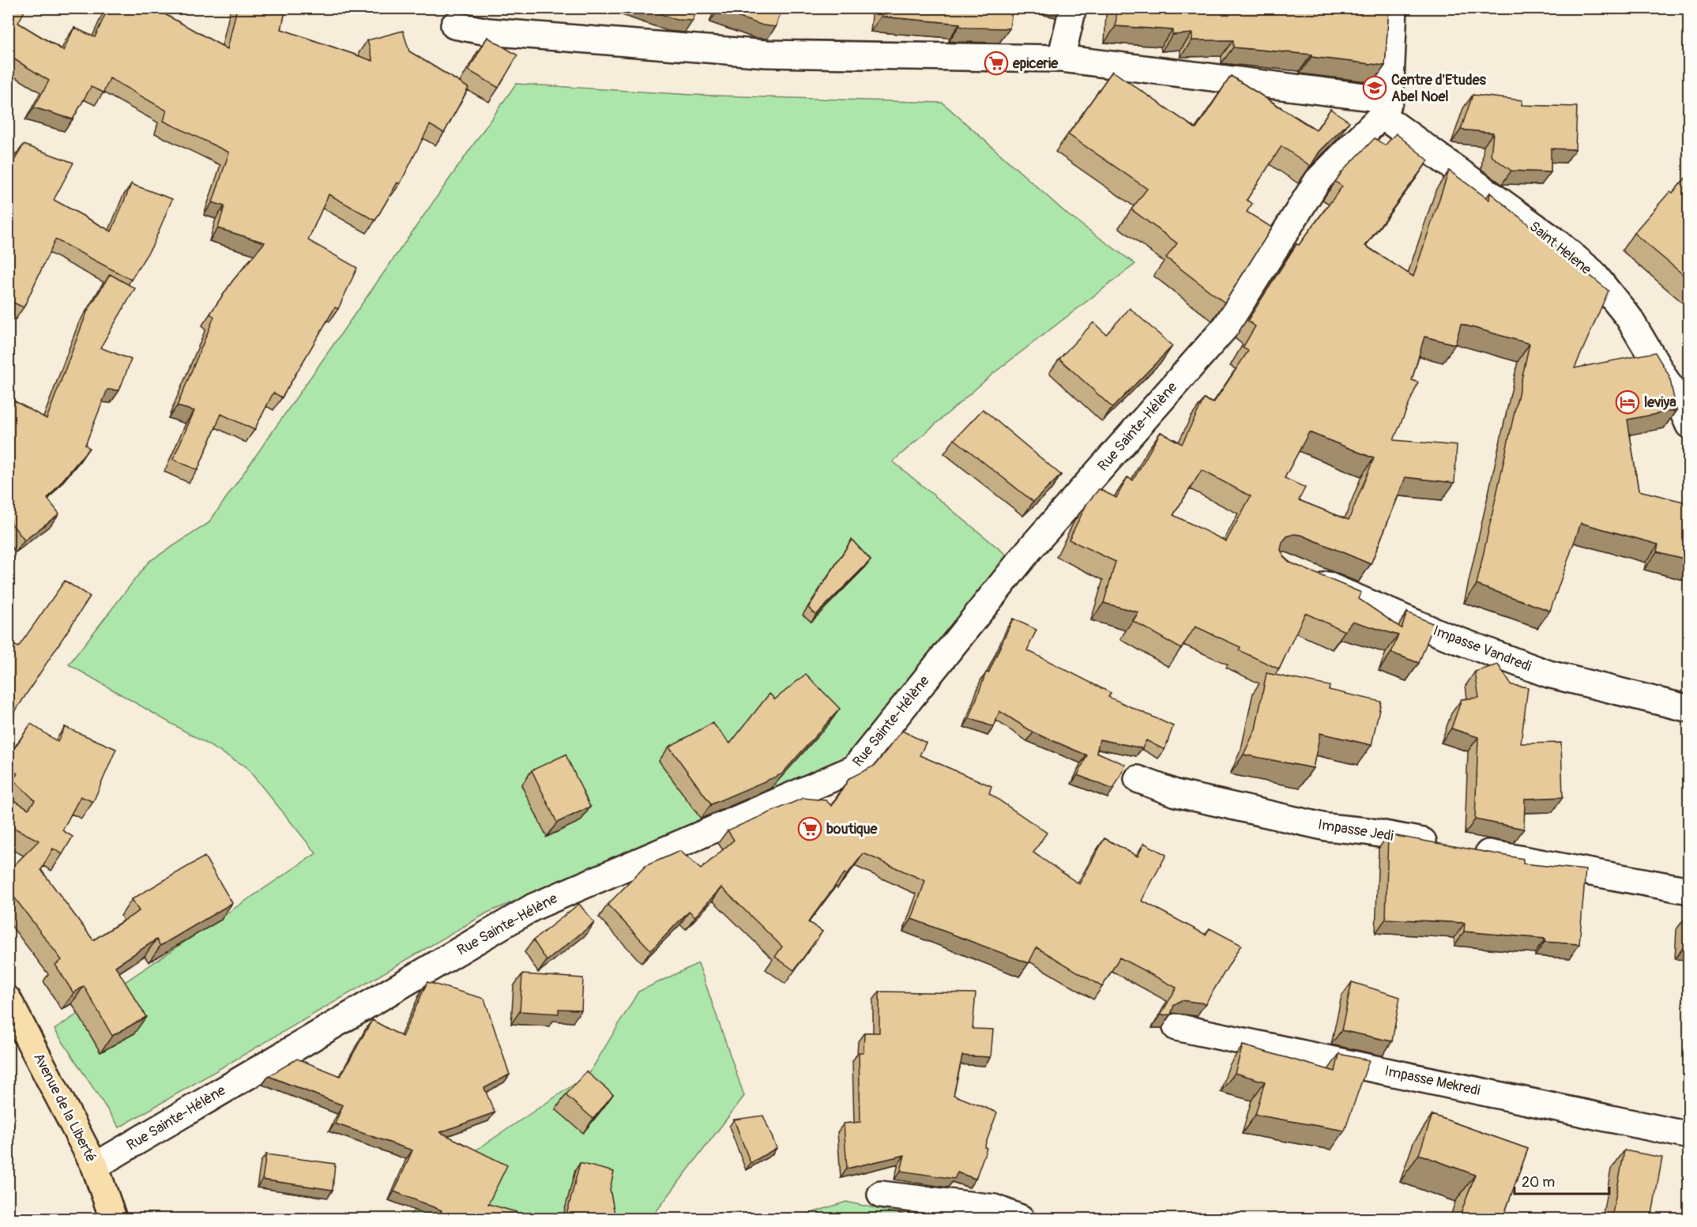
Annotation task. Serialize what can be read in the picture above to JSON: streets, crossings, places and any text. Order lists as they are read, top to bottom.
{
  "streets": {
    "main road": ["Avenue de la Liberté"],
    "street": [
      "Saint Helene",
      "Rue Sainte-Hélène",
      "Impasse Vandredi",
      "Impasse Jedi",
      "Impasse Mekredi"
    ]
  },
  "crossings": [
    ["Saint Helene", "Rue Sainte-Hélène"],
    ["Rue Sainte-Hélène", "Avenue de la Liberté"]
  ],
  "places": {
    "supermarket": ["epicerie", "boutique"],
    "school or university": ["Centre d'Etudes Abel Noel"],
    "hotel": ["leviya"]
  },
  "scale_bar": "20 m"
}
